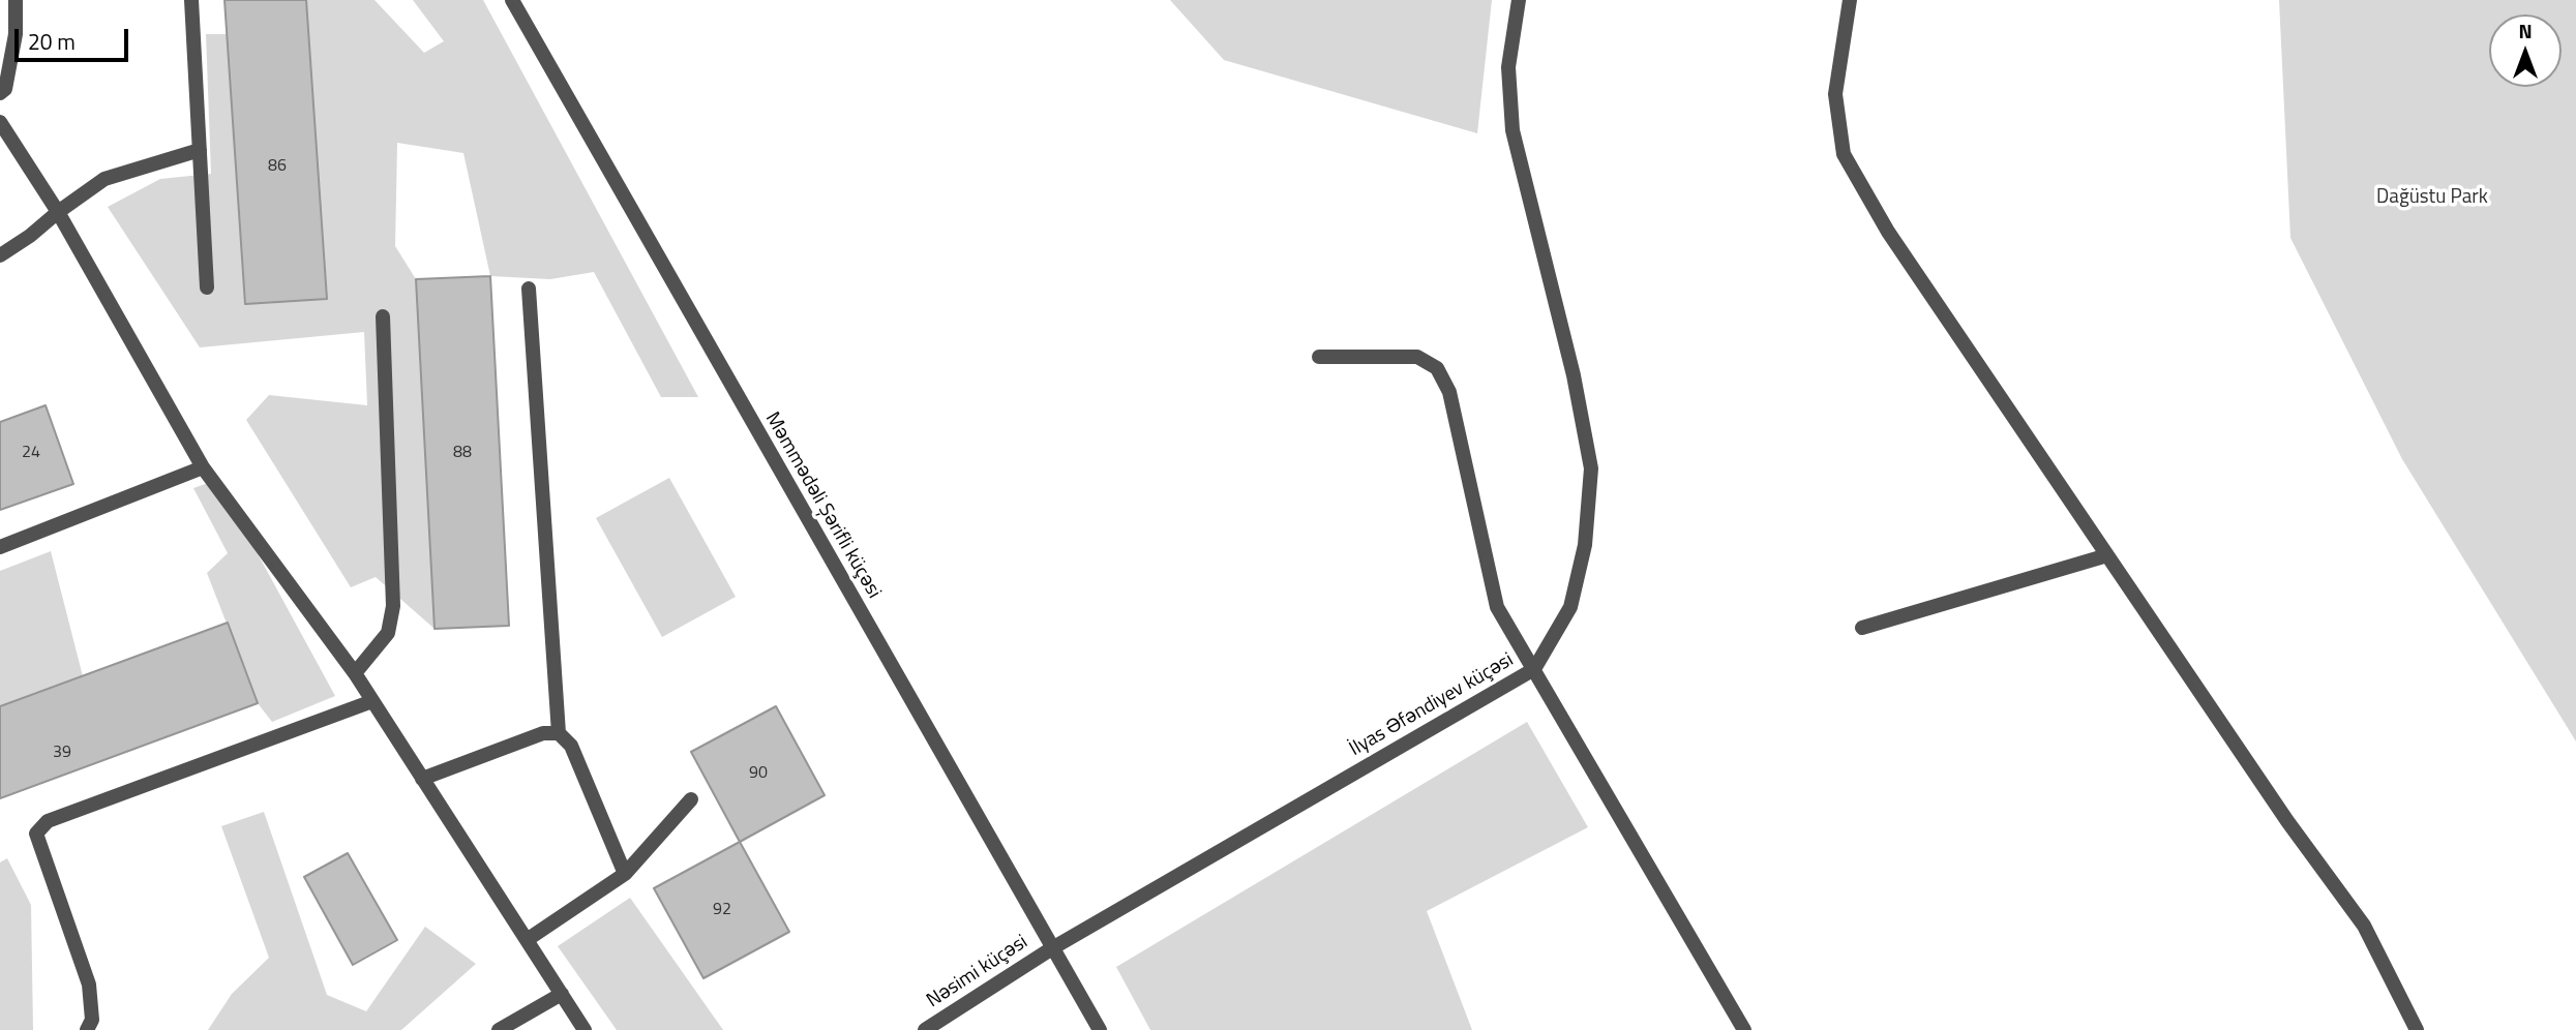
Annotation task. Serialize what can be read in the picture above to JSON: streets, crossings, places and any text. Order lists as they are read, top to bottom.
{
  "streets": {
    "street": ["Məmmədəli Şərifli küçəsi", "İlyas Əfəndiyev küçəsi", "Nəsimi küçəsi"]
  },
  "crossings": [
    ["Məmmədəli Şərifli küçəsi", "İlyas Əfəndiyev küçəsi"],
    ["Məmmədəli Şərifli küçəsi", "Nəsimi küçəsi"],
    ["İlyas Əfəndiyev küçəsi", "Nəsimi küçəsi"]
  ],
  "parks": ["Dağüstu Park"],
  "house_numbers": [
    "86",
    "24",
    "88",
    "39",
    "90",
    "92"
  ],
  "scale_bar": "20 m",
  "north": "top"
}
